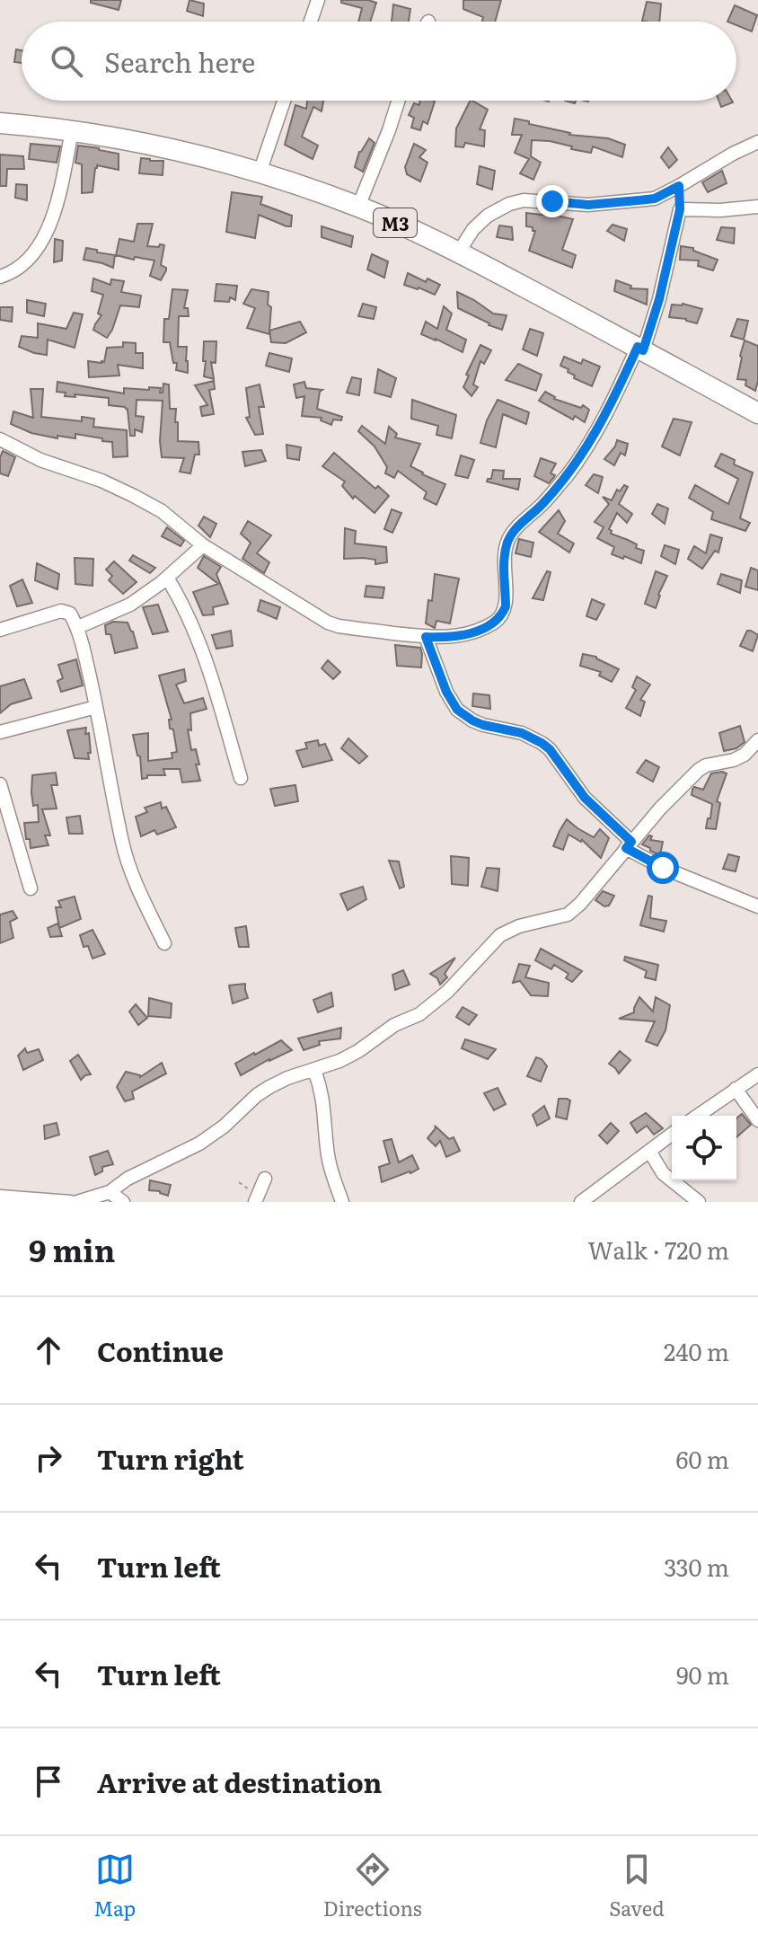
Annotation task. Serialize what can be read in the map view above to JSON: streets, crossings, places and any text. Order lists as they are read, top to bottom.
{
  "streets": {
    "main road": ["M3"]
  },
  "page": {
    "search": "Search here",
    "heading": ["9 min", "Walk · 720 m"],
    "list": [
      ["Continue", "240 m"],
      ["Turn right", "60 m"],
      ["Turn left", "330 m"],
      ["Turn left", "90 m"],
      "Arrive at destination"
    ],
    "nav": ["Map", "Directions", "Saved"]
  }
}
